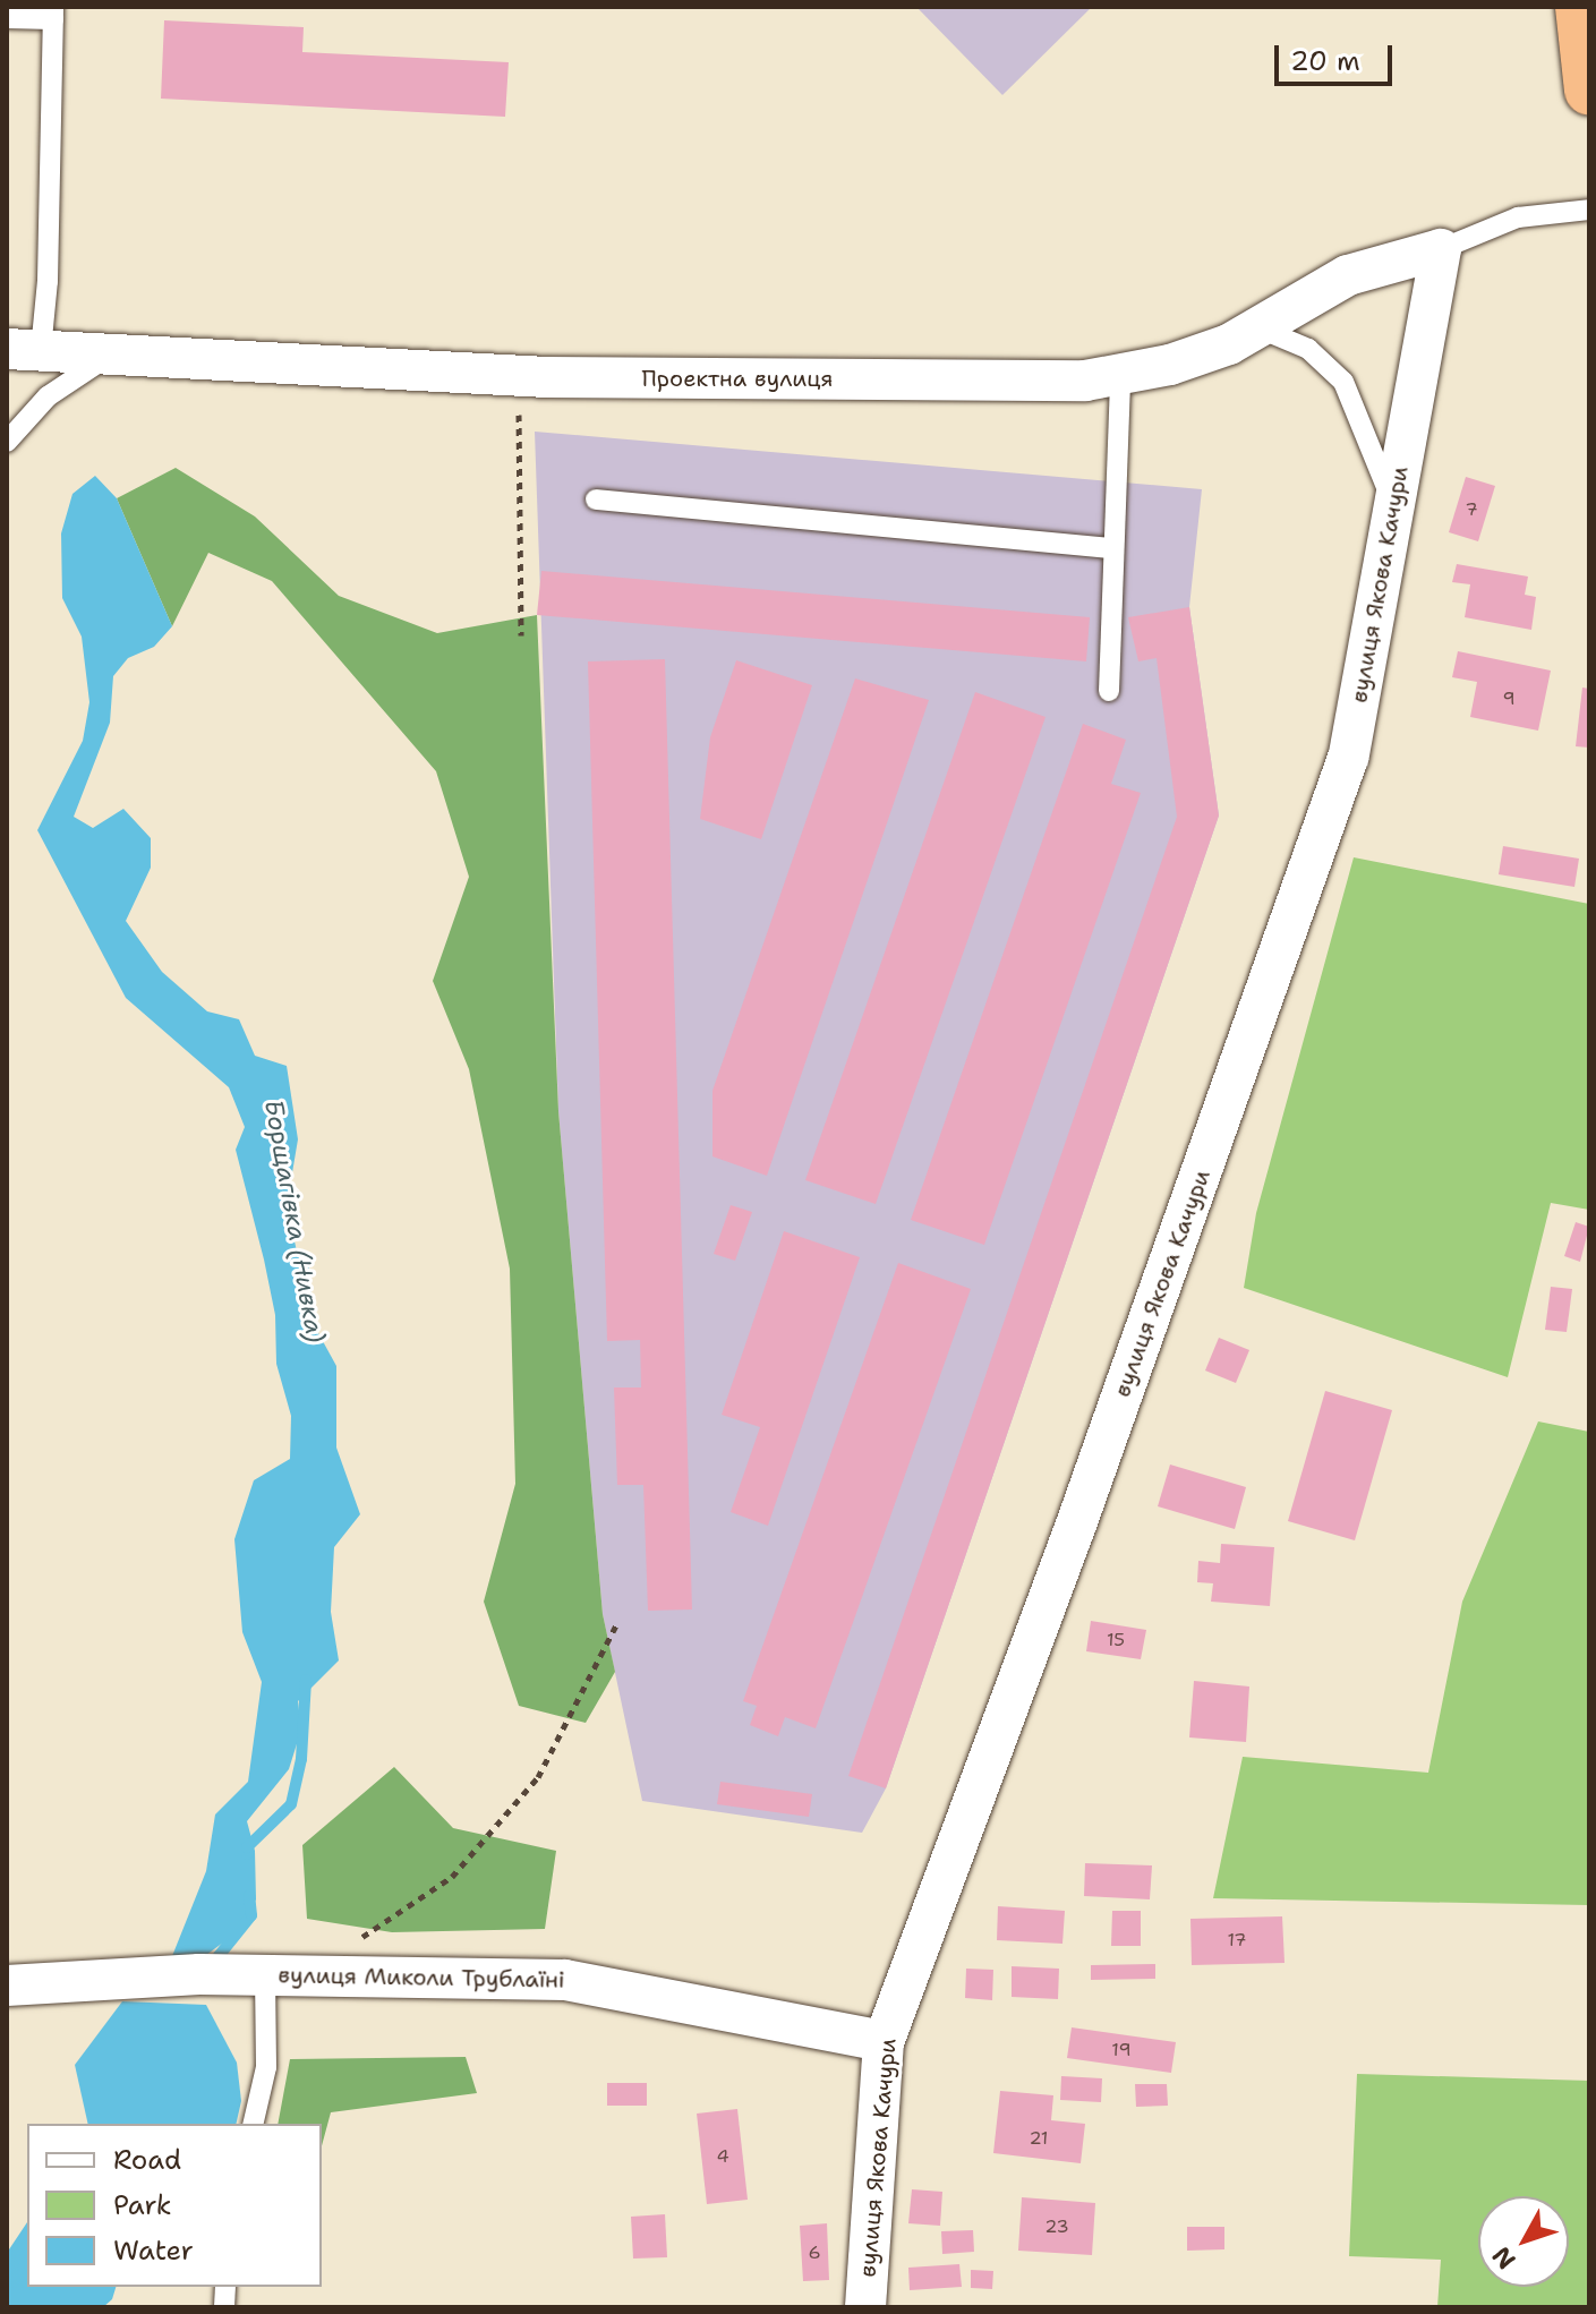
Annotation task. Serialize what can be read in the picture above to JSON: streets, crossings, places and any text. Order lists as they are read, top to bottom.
{
  "streets": {
    "street": ["Проектна вулиця", "вулиця Якова Качури", "вулиця Миколи Трублаїні"]
  },
  "crossings": [
    ["Проектна вулиця", "вулиця Якова Качури"],
    ["вулиця Якова Качури", "вулиця Миколи Трублаїні"]
  ],
  "water": ["Борщагівка (Нивка)"],
  "house_numbers": [
    "7",
    "9",
    "15",
    "17",
    "19",
    "21",
    "4",
    "23",
    "6"
  ],
  "legend": ["Road", "Park", "Water"],
  "scale_bar": "20 m",
  "north": "bottom left"
}
